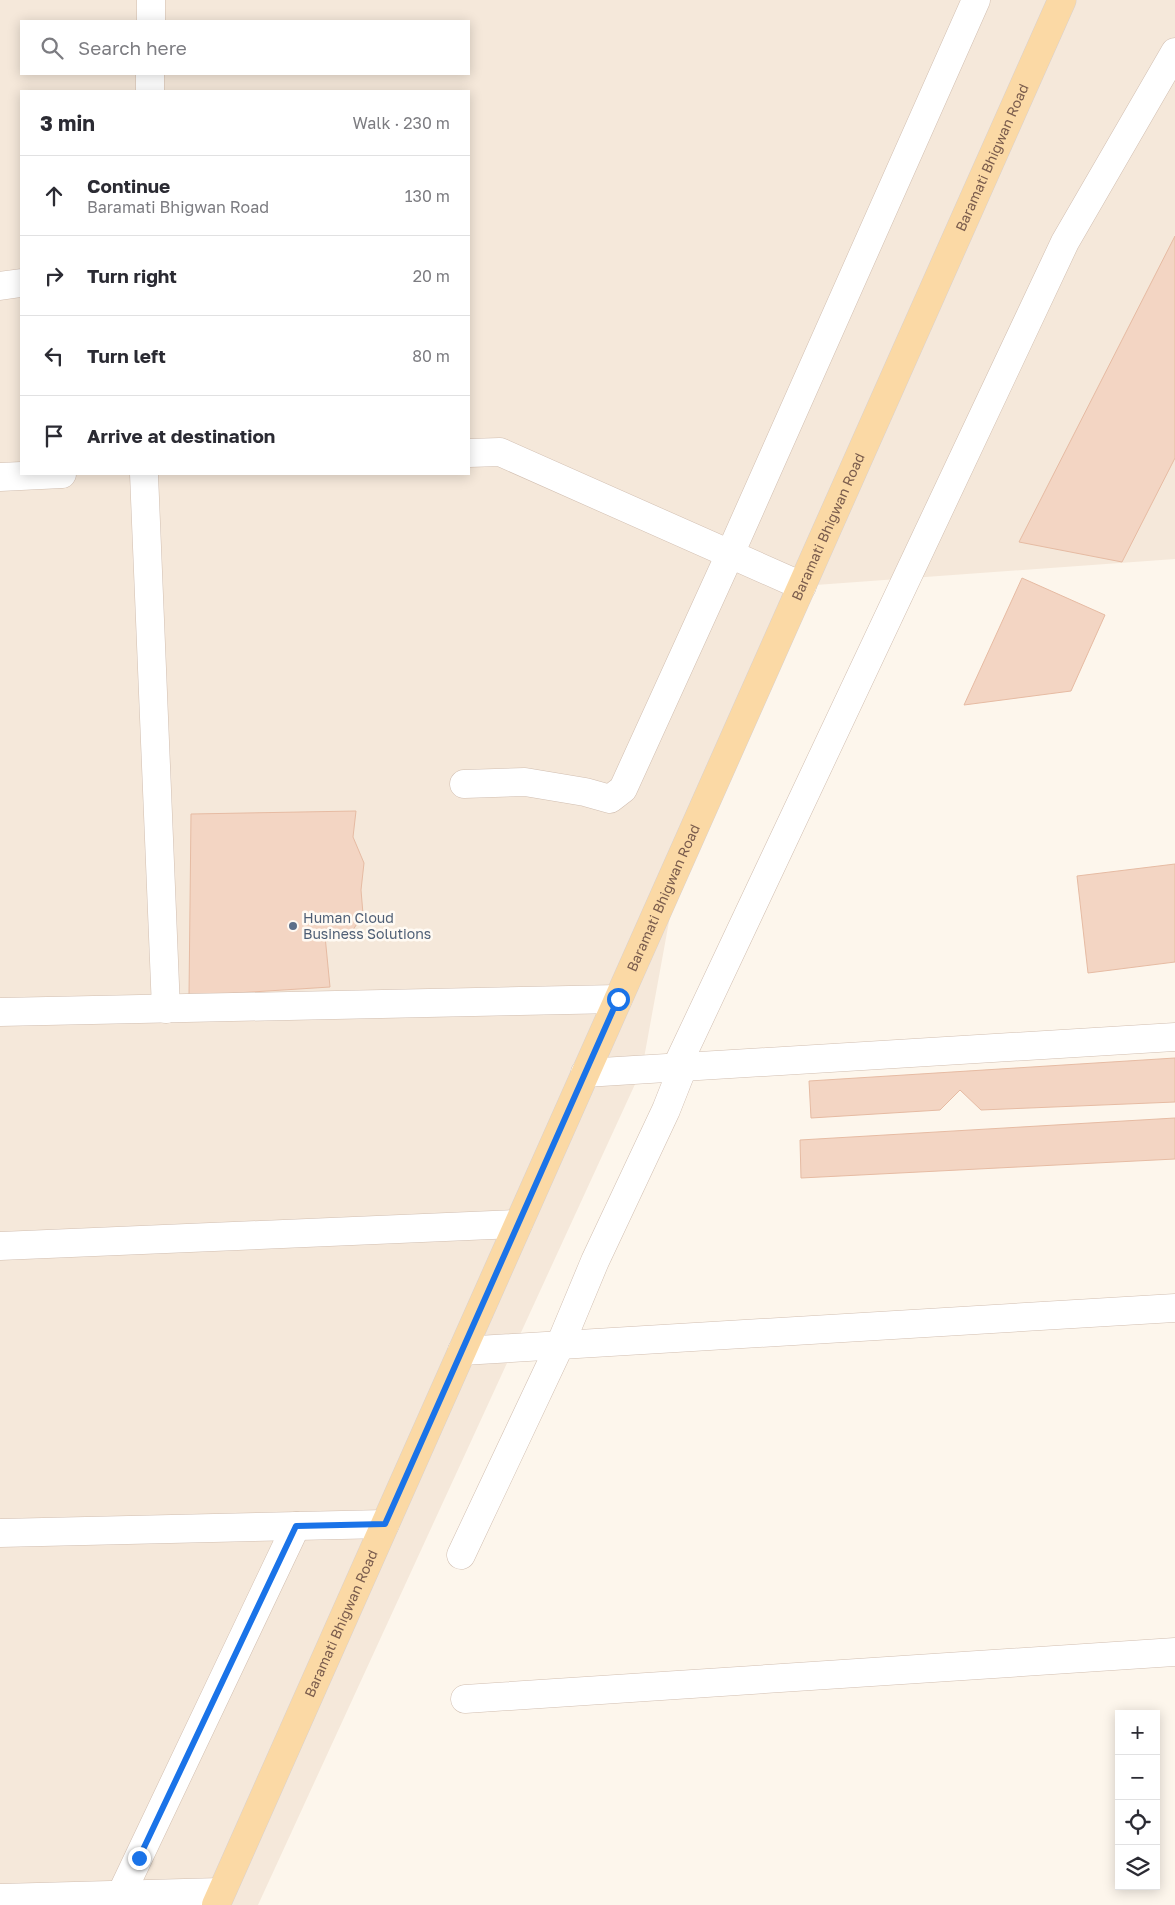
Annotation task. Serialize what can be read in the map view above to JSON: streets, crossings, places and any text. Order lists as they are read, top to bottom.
{
  "streets": {
    "main road": ["Baramati Bhigwan Road"]
  },
  "places": ["Human Cloud Business Solutions"],
  "page": {
    "search": "Search here",
    "heading": ["3 min", "Walk · 230 m"],
    "list": [
      ["Continue", "Baramati Bhigwan Road", "130 m"],
      ["Turn right", "20 m"],
      ["Turn left", "80 m"],
      "Arrive at destination"
    ],
    "map_buttons": ["+", "−"]
  }
}
